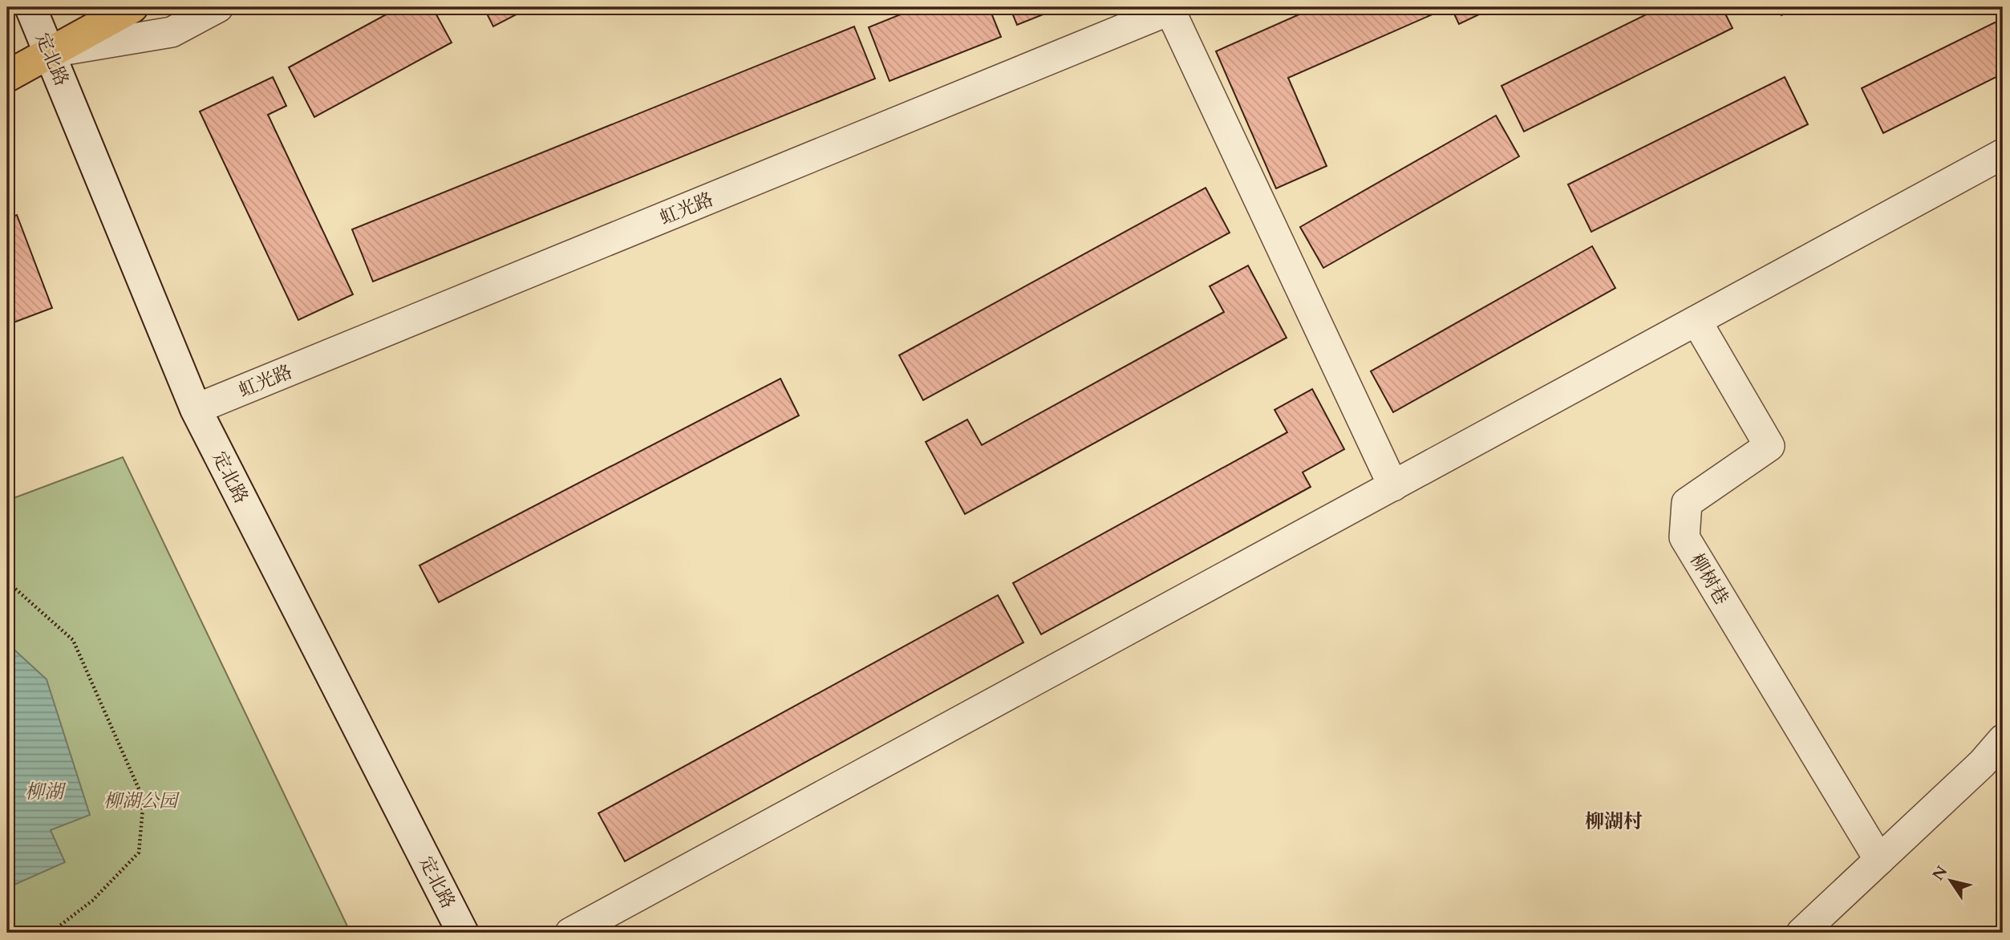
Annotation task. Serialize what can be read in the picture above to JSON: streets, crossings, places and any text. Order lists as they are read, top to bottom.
{
  "streets": {
    "street": ["定北路", "虹光路", "柳树巷"]
  },
  "crossings": [
    ["定北路", "虹光路"]
  ],
  "districts": ["柳湖村"],
  "water": ["柳湖"],
  "parks": ["柳湖公园"],
  "north": "top left"
}
